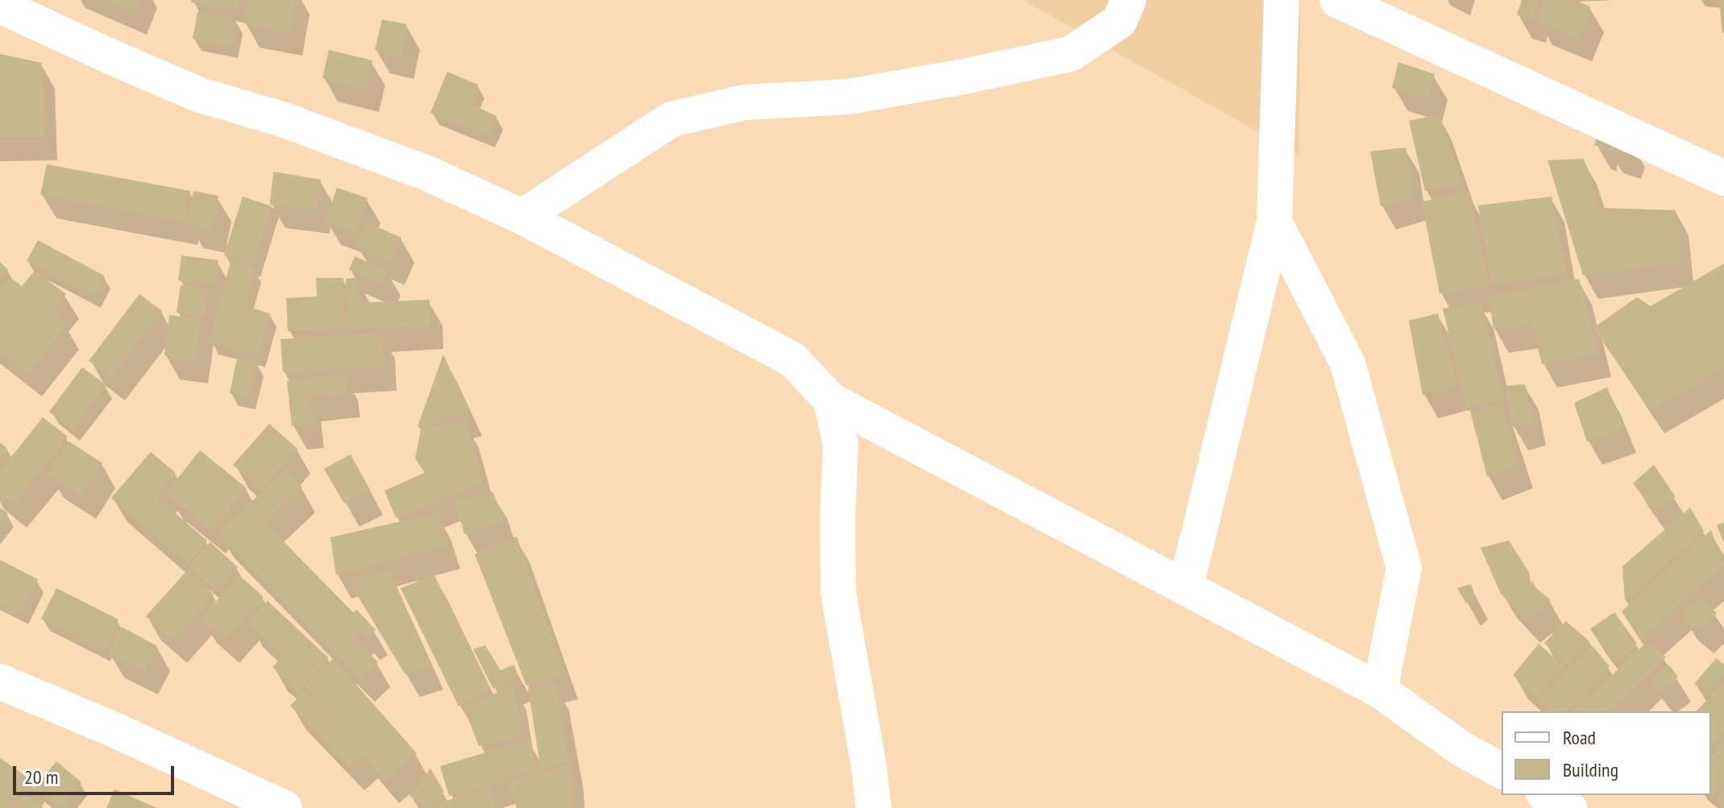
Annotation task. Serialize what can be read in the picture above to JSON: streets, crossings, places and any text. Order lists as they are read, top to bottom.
{
  "legend": ["Road", "Building"],
  "scale_bar": "20 m"
}
